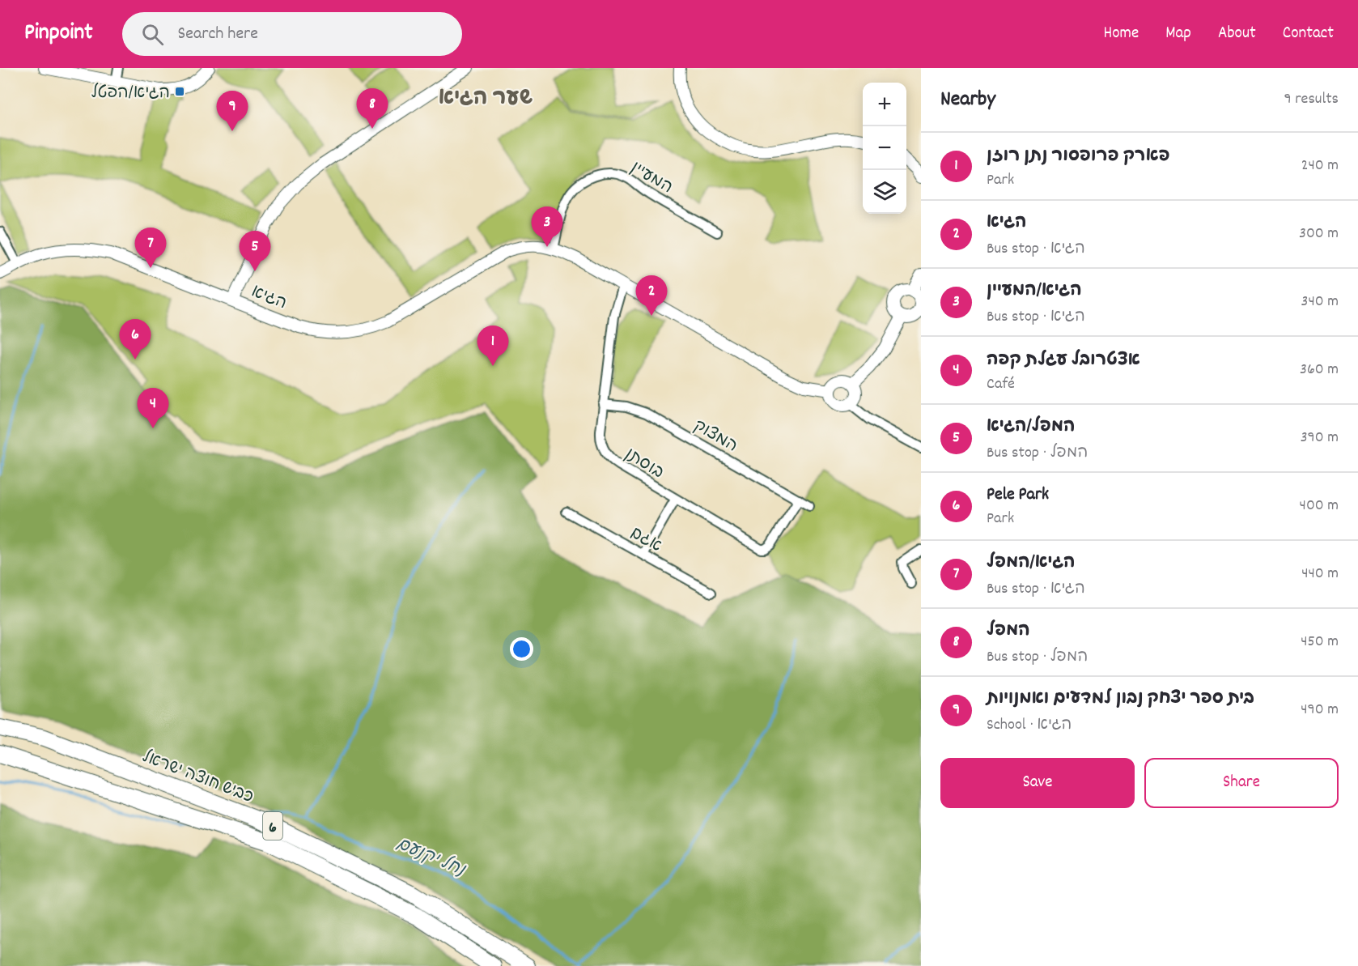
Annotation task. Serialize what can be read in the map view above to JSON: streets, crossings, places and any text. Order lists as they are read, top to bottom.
{
  "streets": {
    "highway": ["כביש חוצה ישראל", "6"],
    "street": [
      "המעיין",
      "הגיא",
      "המצוק",
      "בוסתן",
      "אגם"
    ]
  },
  "crossings": [
    ["המעיין", "הגיא"],
    ["הגיא", "בוסתן"],
    ["המצוק", "בוסתן"]
  ],
  "districts": ["שער הגיא"],
  "water": ["נחל יקנעם"],
  "places": {
    "transit": ["הגיא/הפטל"]
  },
  "page": {
    "header": "Pinpoint",
    "search": "Search here",
    "nav": [
      "Home",
      "Map",
      "About",
      "Contact"
    ],
    "heading": ["Nearby", "9 results"],
    "map_buttons": ["+", "−"],
    "pins": [
      "8",
      "9",
      "3",
      "7",
      "5",
      "2",
      "6",
      "1",
      "4"
    ],
    "list": [
      {
        "mark": "1",
        "name": "פארק פרופסור נתן רוזן",
        "note": "Park",
        "value": "240 m"
      },
      {
        "mark": "2",
        "name": "הגיא",
        "note": "Bus stop · הגיא",
        "value": "300 m"
      },
      {
        "mark": "3",
        "name": "הגיא/המעיין",
        "note": "Bus stop · הגיא",
        "value": "340 m"
      },
      {
        "mark": "4",
        "name": "אצטרובל עגלת קפה",
        "note": "Café",
        "value": "360 m"
      },
      {
        "mark": "5",
        "name": "המפל/הגיא",
        "note": "Bus stop · המפל",
        "value": "390 m"
      },
      {
        "mark": "6",
        "name": "Pele Park",
        "note": "Park",
        "value": "400 m"
      },
      {
        "mark": "7",
        "name": "הגיא/המפל",
        "note": "Bus stop · הגיא",
        "value": "440 m"
      },
      {
        "mark": "8",
        "name": "המפל",
        "note": "Bus stop · המפל",
        "value": "450 m"
      },
      {
        "mark": "9",
        "name": "בית ספר יצחק נבון למדעים ואמנויות",
        "note": "School · הגיא",
        "value": "490 m"
      }
    ],
    "buttons": ["Save", "Share"]
  }
}
